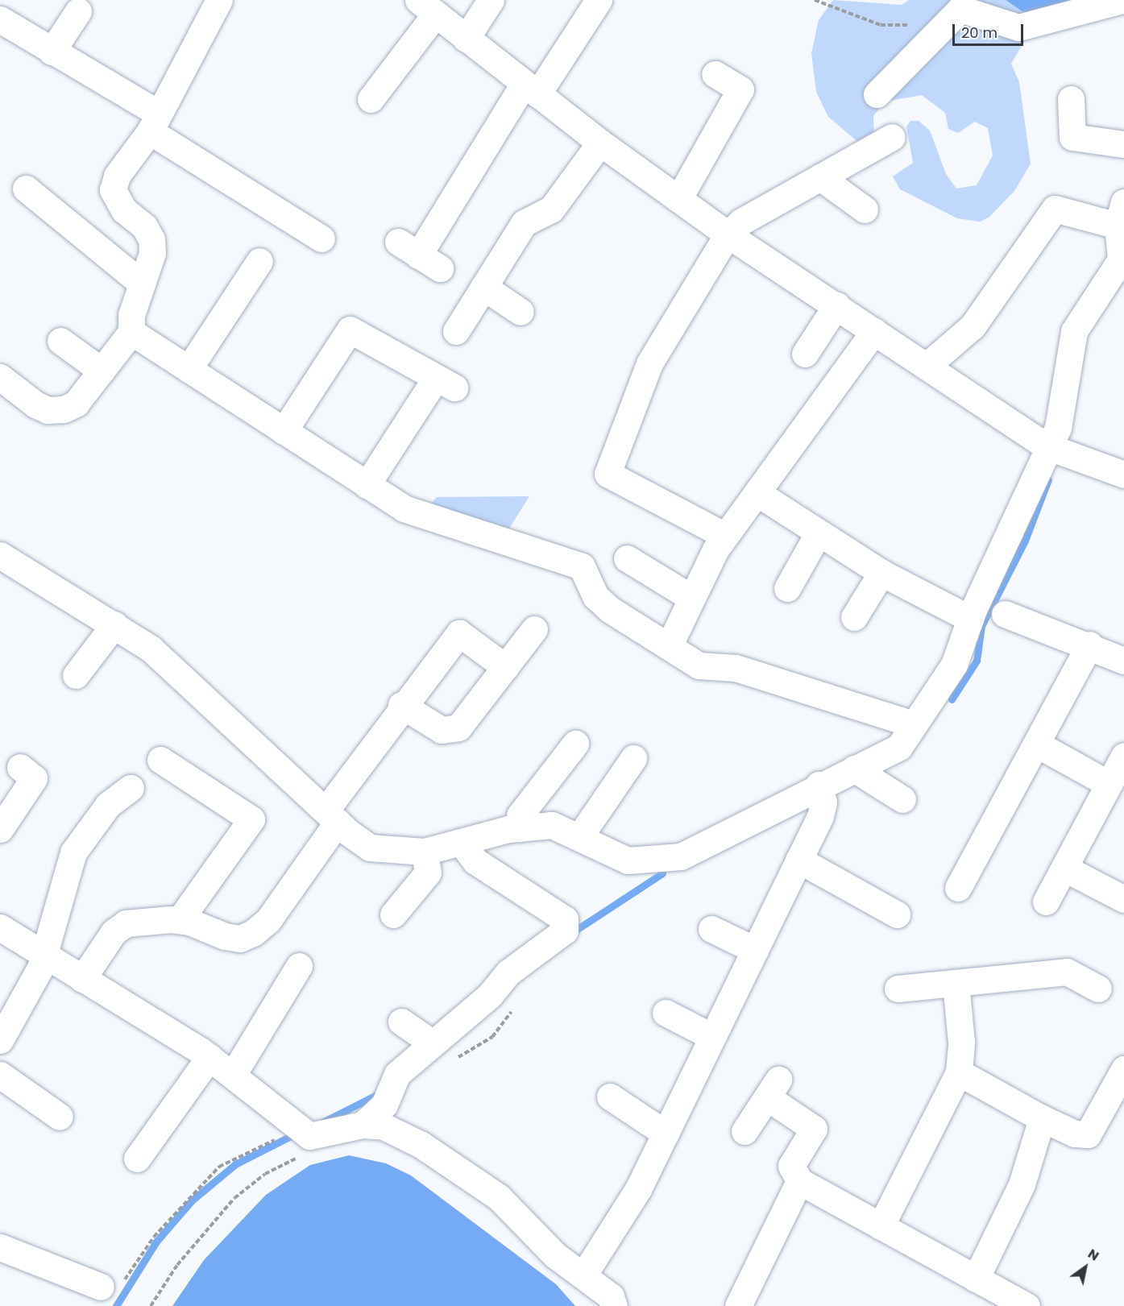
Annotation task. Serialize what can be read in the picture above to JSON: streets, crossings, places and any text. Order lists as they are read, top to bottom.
{
  "scale_bar": "20 m",
  "north": "top right"
}
